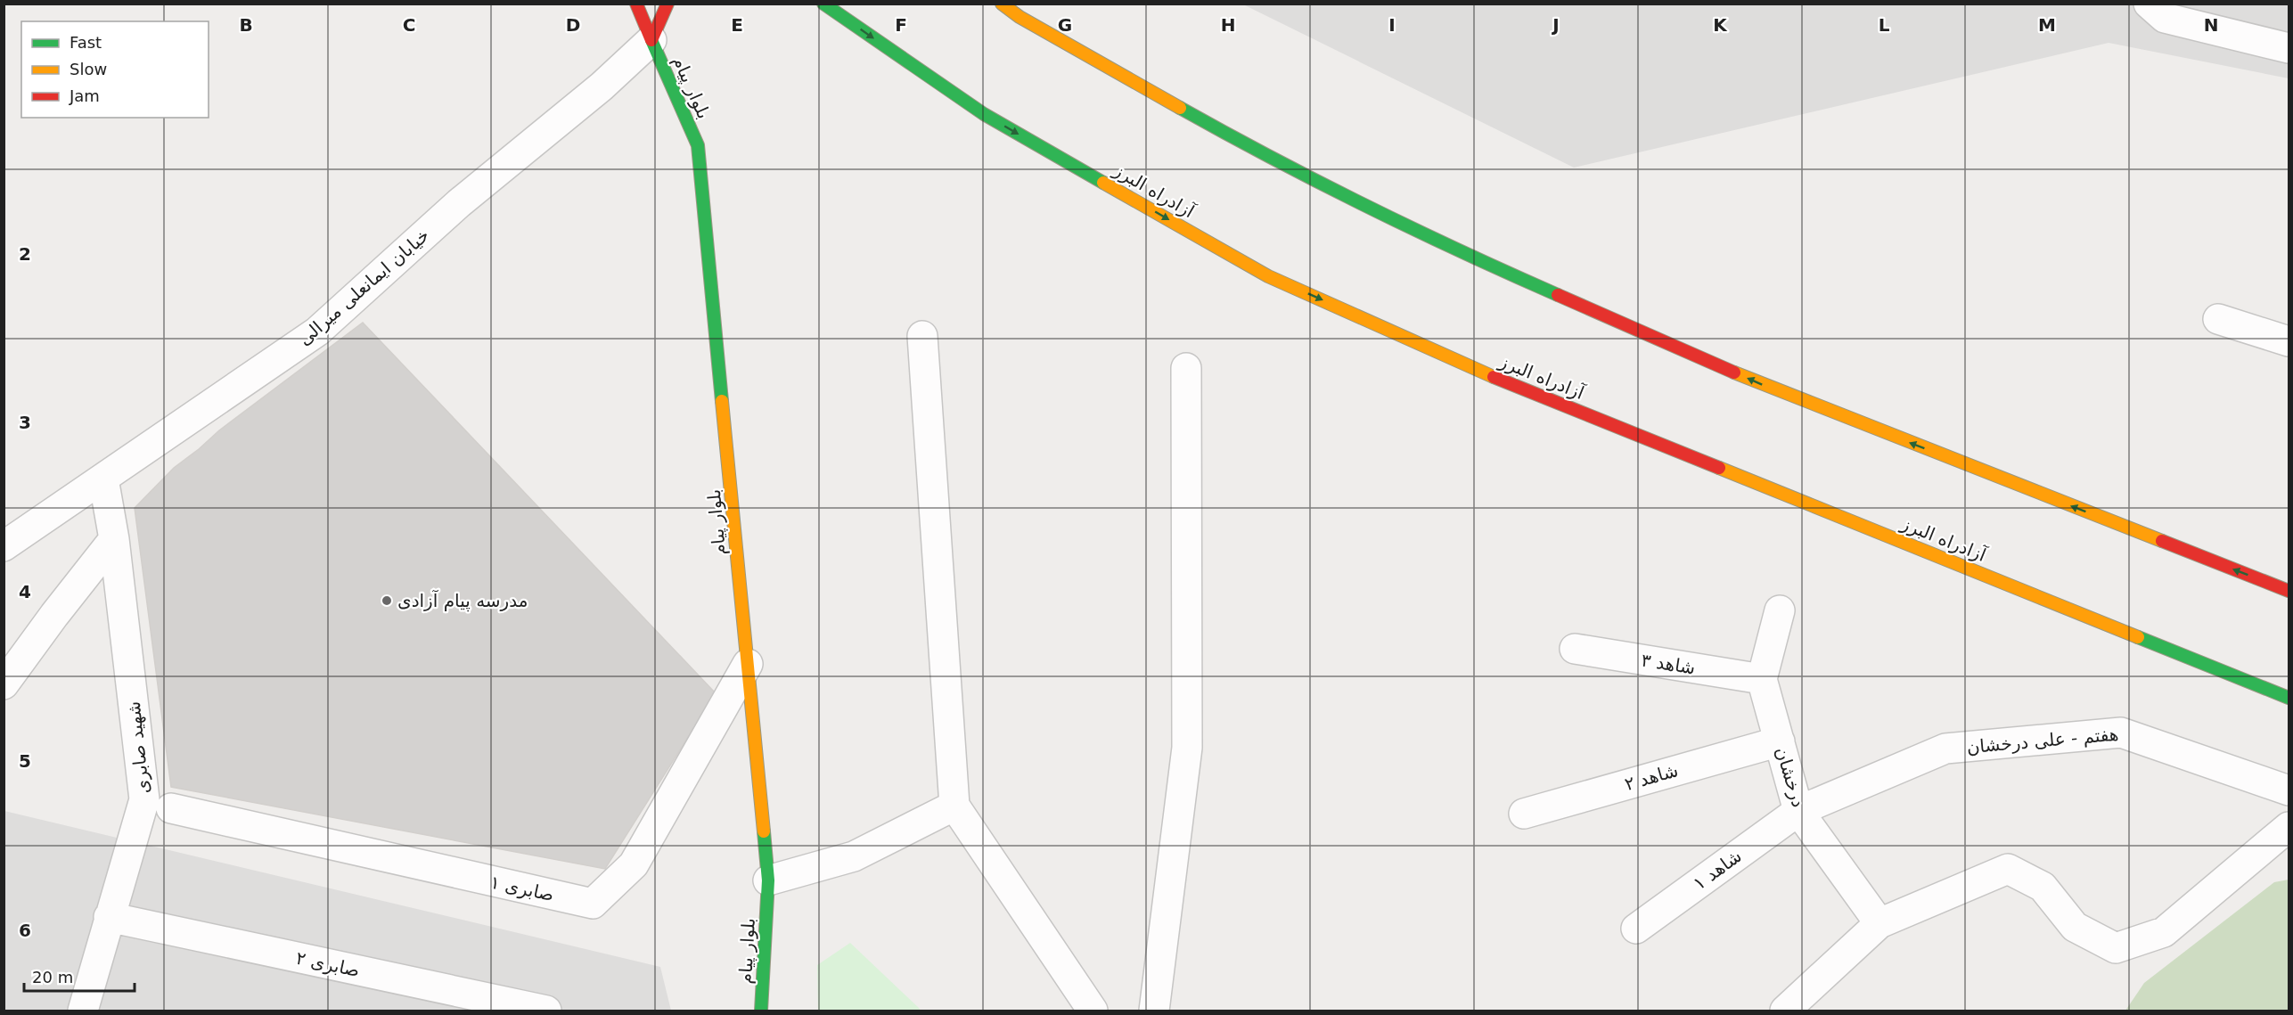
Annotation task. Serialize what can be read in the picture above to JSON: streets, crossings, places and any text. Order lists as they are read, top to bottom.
{
  "streets": {
    "main road": ["بلوار پیام", "آزادراه البرز"],
    "street": [
      "خیابان ایمانعلی میرالی",
      "شاهد ۳",
      "هفتم - علی درخشان",
      "شهید صابری",
      "شاهد ۲",
      "درخشان",
      "شاهد ۱",
      "صابری ۱",
      "صابری ۲"
    ]
  },
  "crossings": [
    ["بلوار پیام", "خیابان ایمانعلی میرالی"],
    ["بلوار پیام", "صابری ۱"],
    ["خیابان ایمانعلی میرالی", "شهید صابری"],
    ["شاهد ۳", "درخشان"],
    ["هفتم - علی درخشان", "درخشان"],
    ["هفتم - علی درخشان", "شاهد ۱"],
    ["شهید صابری", "صابری ۲"],
    ["شاهد ۲", "درخشان"],
    ["درخشان", "شاهد ۱"]
  ],
  "places": ["مدرسه پیام آزادی"],
  "legend": ["Fast", "Slow", "Jam"],
  "scale_bar": "20 m",
  "grid": {
    "columns": [
      "B",
      "C",
      "D",
      "E",
      "F",
      "G",
      "H",
      "I",
      "J",
      "K",
      "L",
      "M",
      "N"
    ],
    "rows": [
      "2",
      "3",
      "4",
      "5",
      "6"
    ]
  }
}
